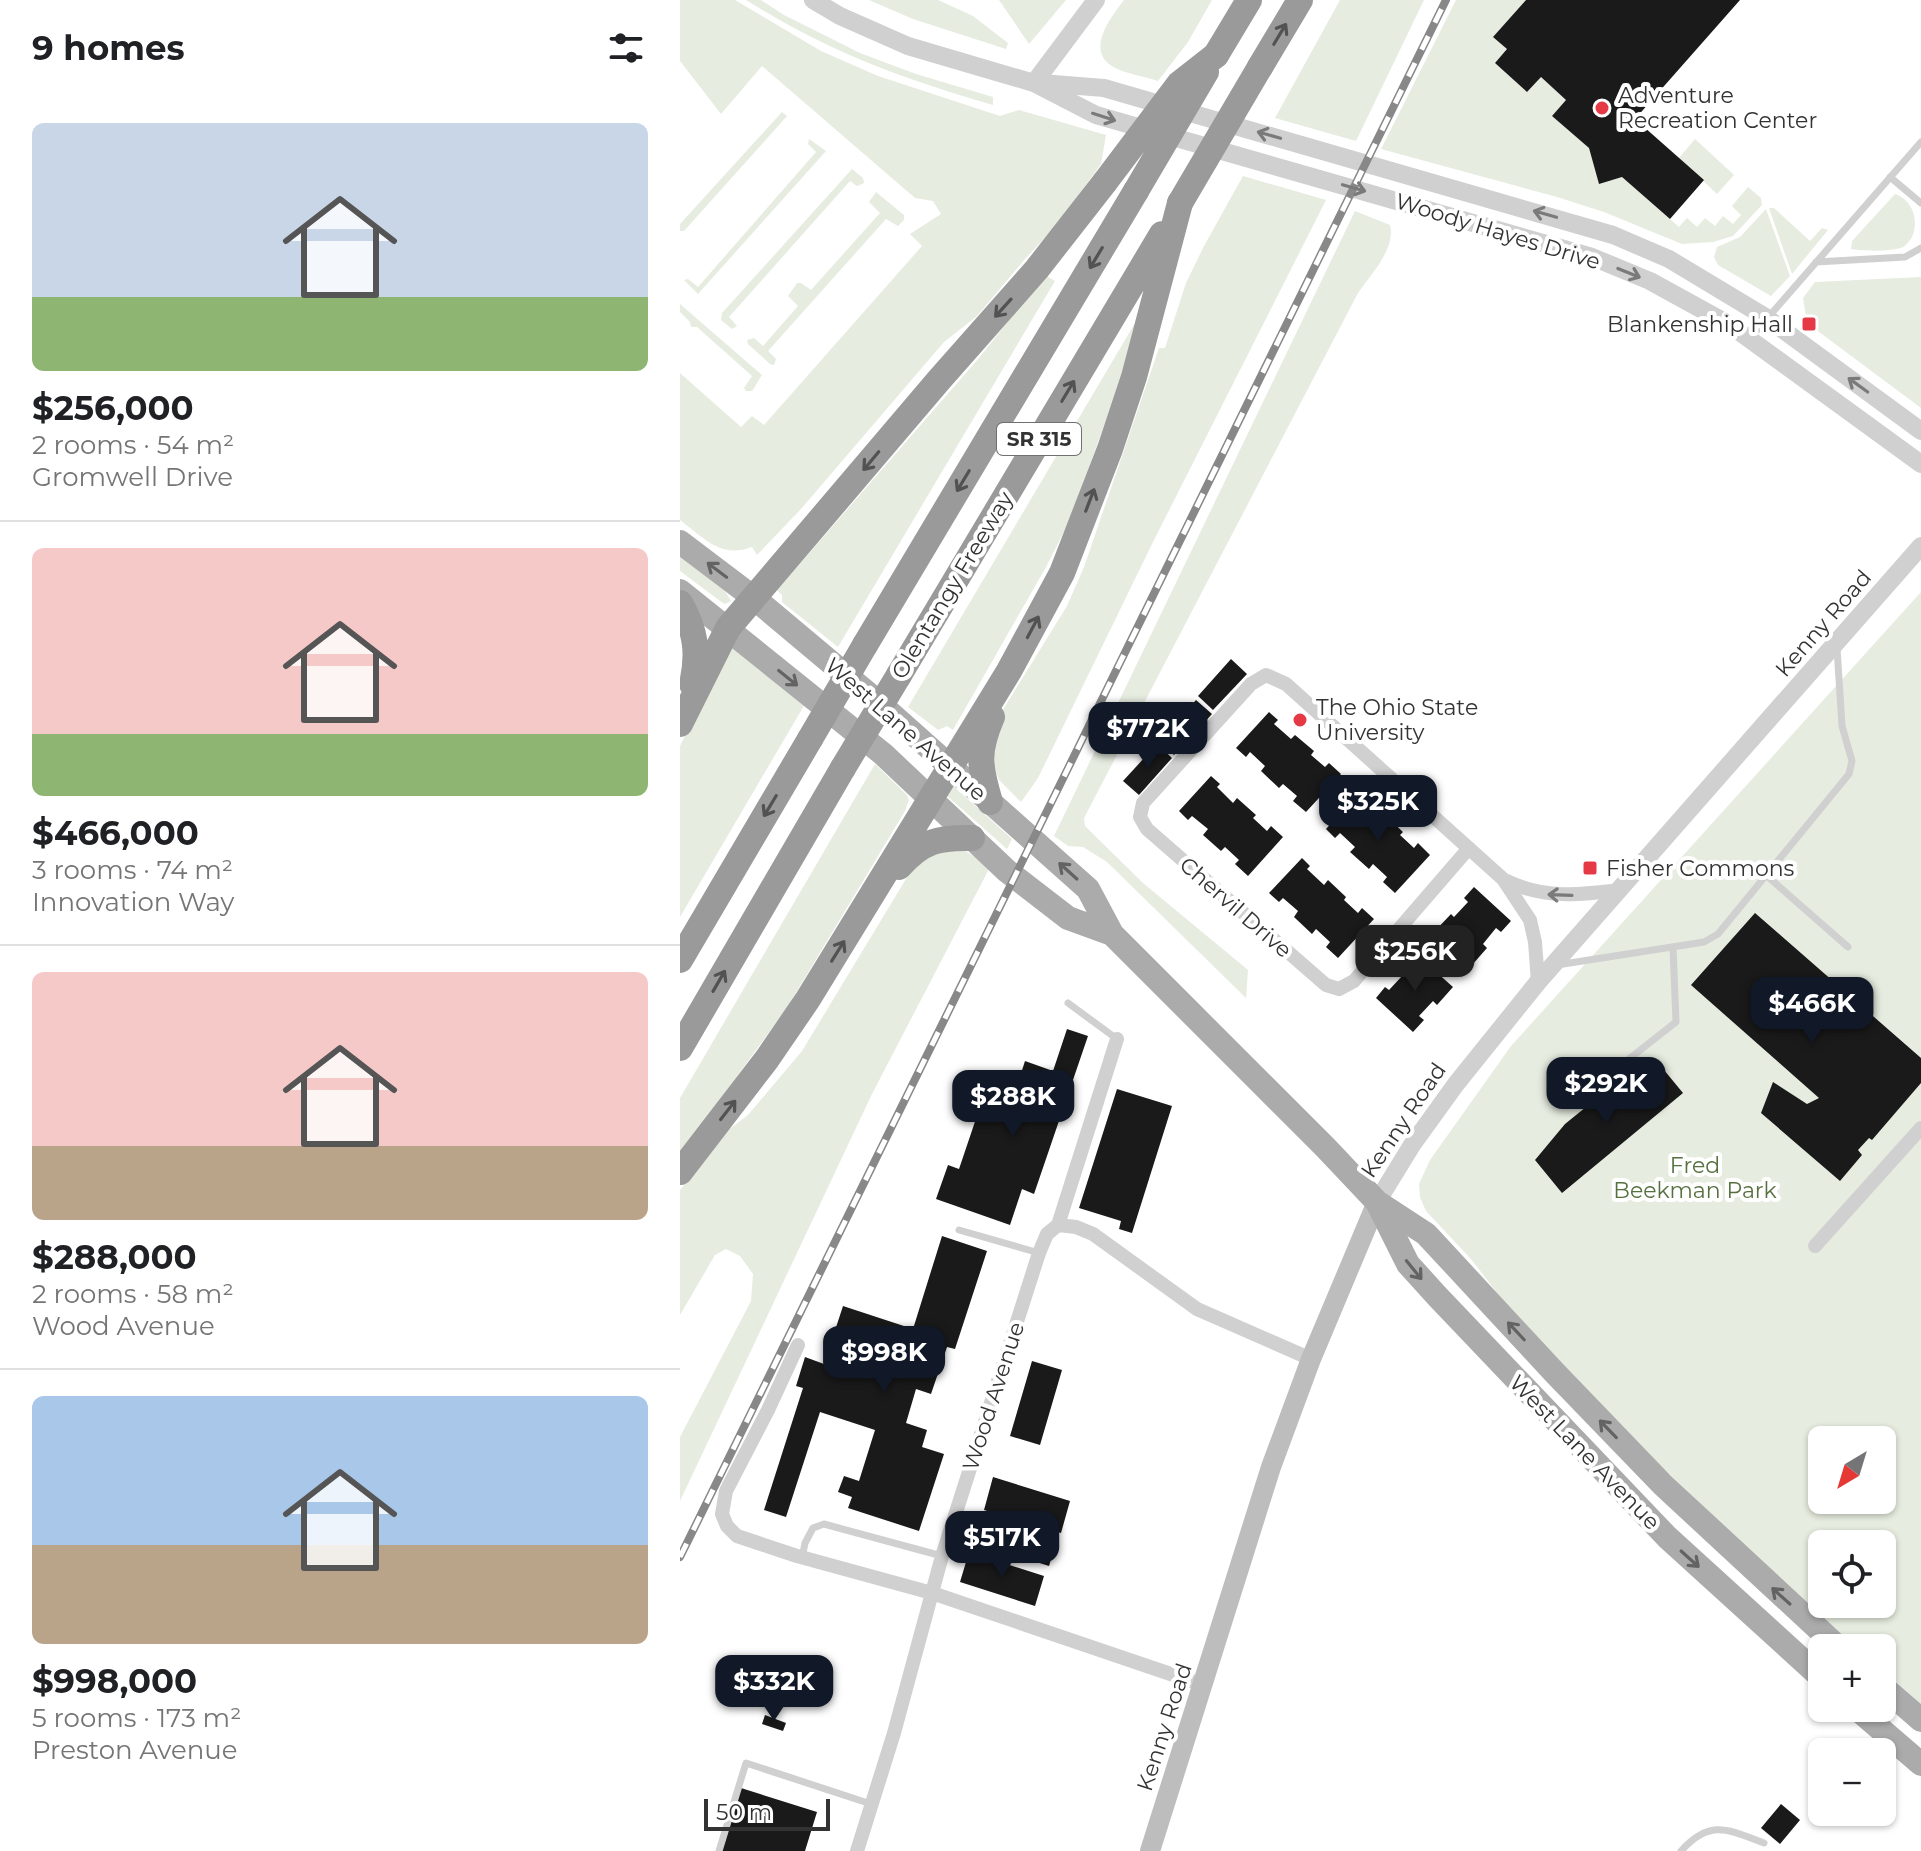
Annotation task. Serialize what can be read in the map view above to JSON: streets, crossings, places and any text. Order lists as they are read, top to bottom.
{
  "streets": {
    "highway": ["SR 315", "Olentangy Freeway"],
    "main road": ["Kenny Road", "West Lane Avenue"],
    "street": ["Woody Hayes Drive", "Chervil Drive", "Wood Avenue"]
  },
  "crossings": [
    ["Kenny Road", "West Lane Avenue"]
  ],
  "parks": ["Fred Beekman Park"],
  "places": {
    "other": ["Adventure Recreation Center", "The Ohio State University"],
    "transit": ["Blankenship Hall", "Fisher Commons"]
  },
  "scale_bar": "50 m",
  "north": "bottom left",
  "page": {
    "heading": "9 homes",
    "list": [
      {
        "name": "$256,000",
        "note": "2 rooms · 54 m² · Gromwell Drive"
      },
      {
        "name": "$466,000",
        "note": "3 rooms · 74 m² · Innovation Way"
      },
      {
        "name": "$288,000",
        "note": "2 rooms · 58 m² · Wood Avenue"
      },
      {
        "name": "$998,000",
        "note": "5 rooms · 173 m² · Preston Avenue"
      }
    ],
    "price": [
      "$772K",
      "$325K",
      "$256K",
      "$466K",
      "$292K",
      "$288K",
      "$998K",
      "$517K",
      "$332K"
    ],
    "map_buttons": ["+", "−"],
    "scale": "50 m"
  }
}
